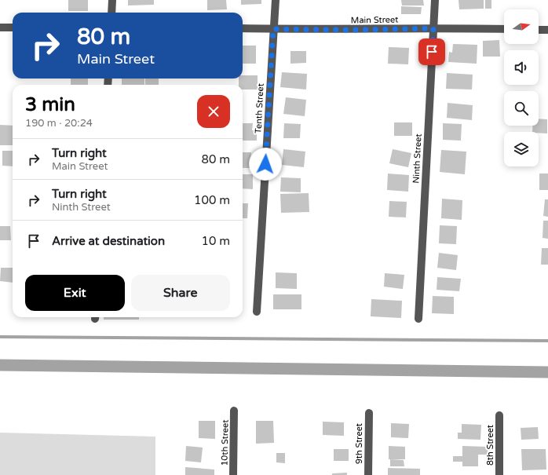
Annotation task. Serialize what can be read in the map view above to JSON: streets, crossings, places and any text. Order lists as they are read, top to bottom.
{
  "streets": {
    "street": [
      "Main Street",
      "Tenth Street",
      "Ninth Street",
      "10th Street",
      "9th Street",
      "8th Street"
    ]
  },
  "crossings": [
    ["Main Street", "Tenth Street"],
    ["Main Street", "Ninth Street"]
  ],
  "north": "right",
  "page": {
    "turn": ["80 m", "Main Street"],
    "heading": ["3 min", "190 m · 20:24"],
    "list": [
      {
        "name": "Turn right",
        "note": "Main Street",
        "value": "80 m"
      },
      {
        "name": "Turn right",
        "note": "Ninth Street",
        "value": "100 m"
      },
      {
        "name": "Arrive at destination",
        "value": "10 m"
      }
    ],
    "buttons": ["Exit", "Share"]
  }
}
